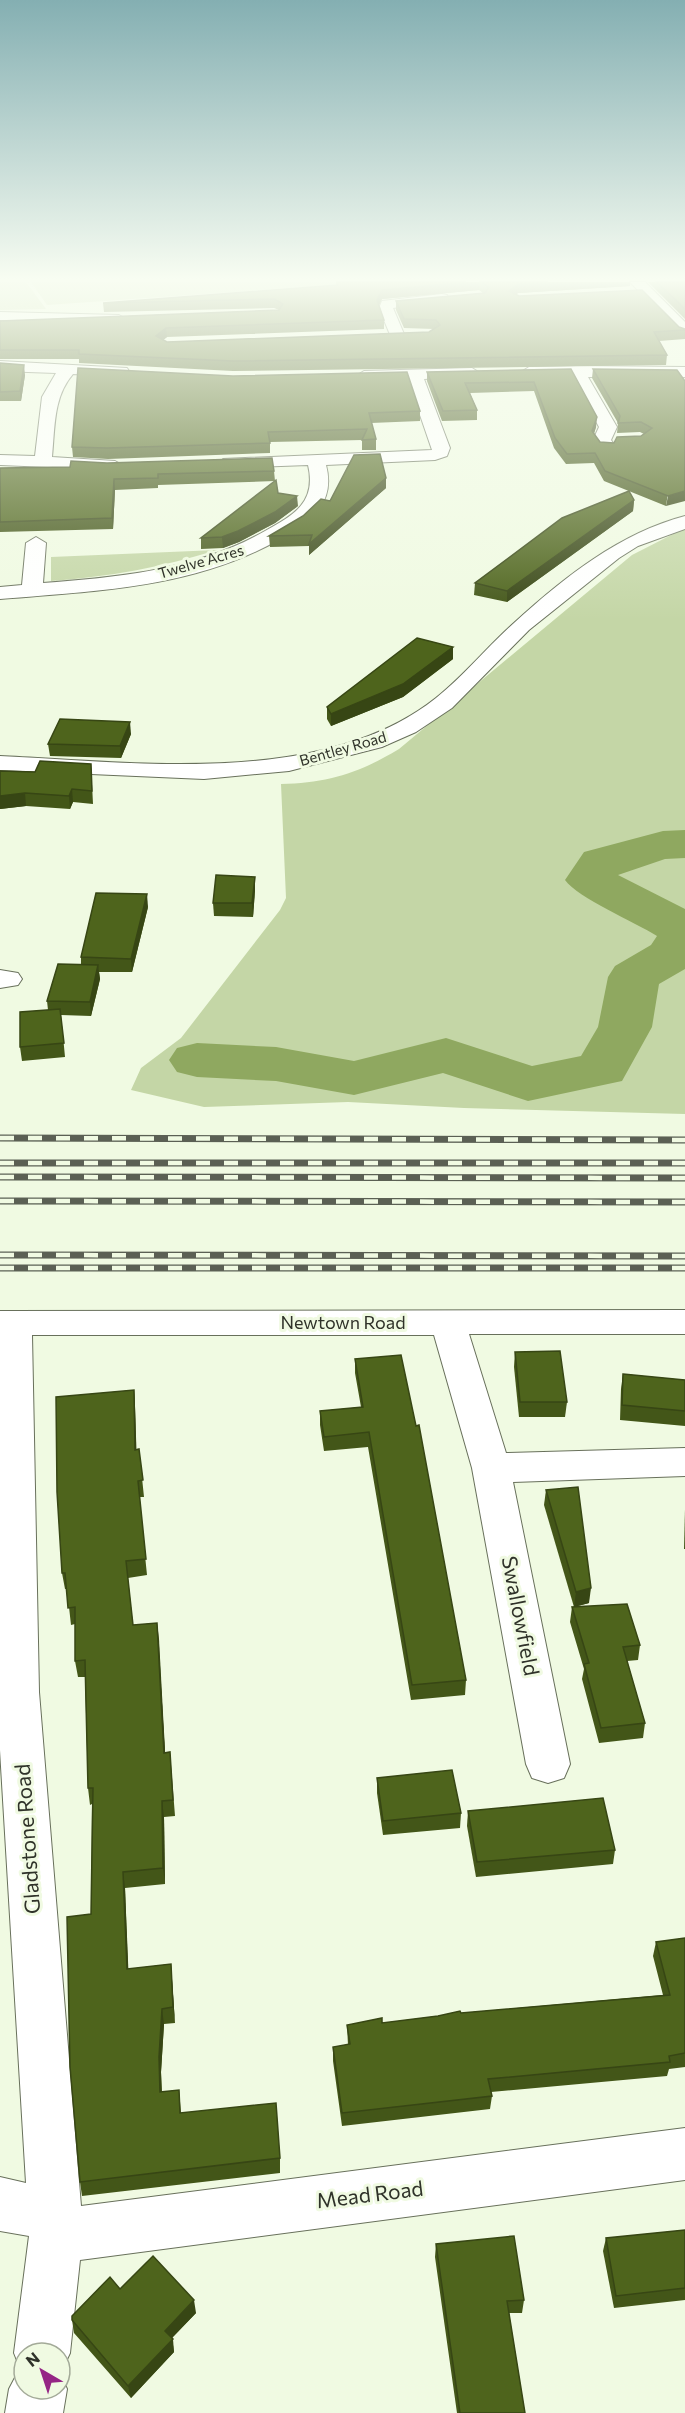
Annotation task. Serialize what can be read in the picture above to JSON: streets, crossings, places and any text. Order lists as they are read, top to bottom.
{
  "streets": {
    "street": [
      "Twelve Acres",
      "Bentley Road",
      "Newtown Road",
      "Swallowfield",
      "Gladstone Road",
      "Mead Road"
    ]
  },
  "crossings": [
    ["Newtown Road", "Swallowfield"],
    ["Newtown Road", "Gladstone Road"],
    ["Gladstone Road", "Mead Road"]
  ],
  "north": "top left"
}
